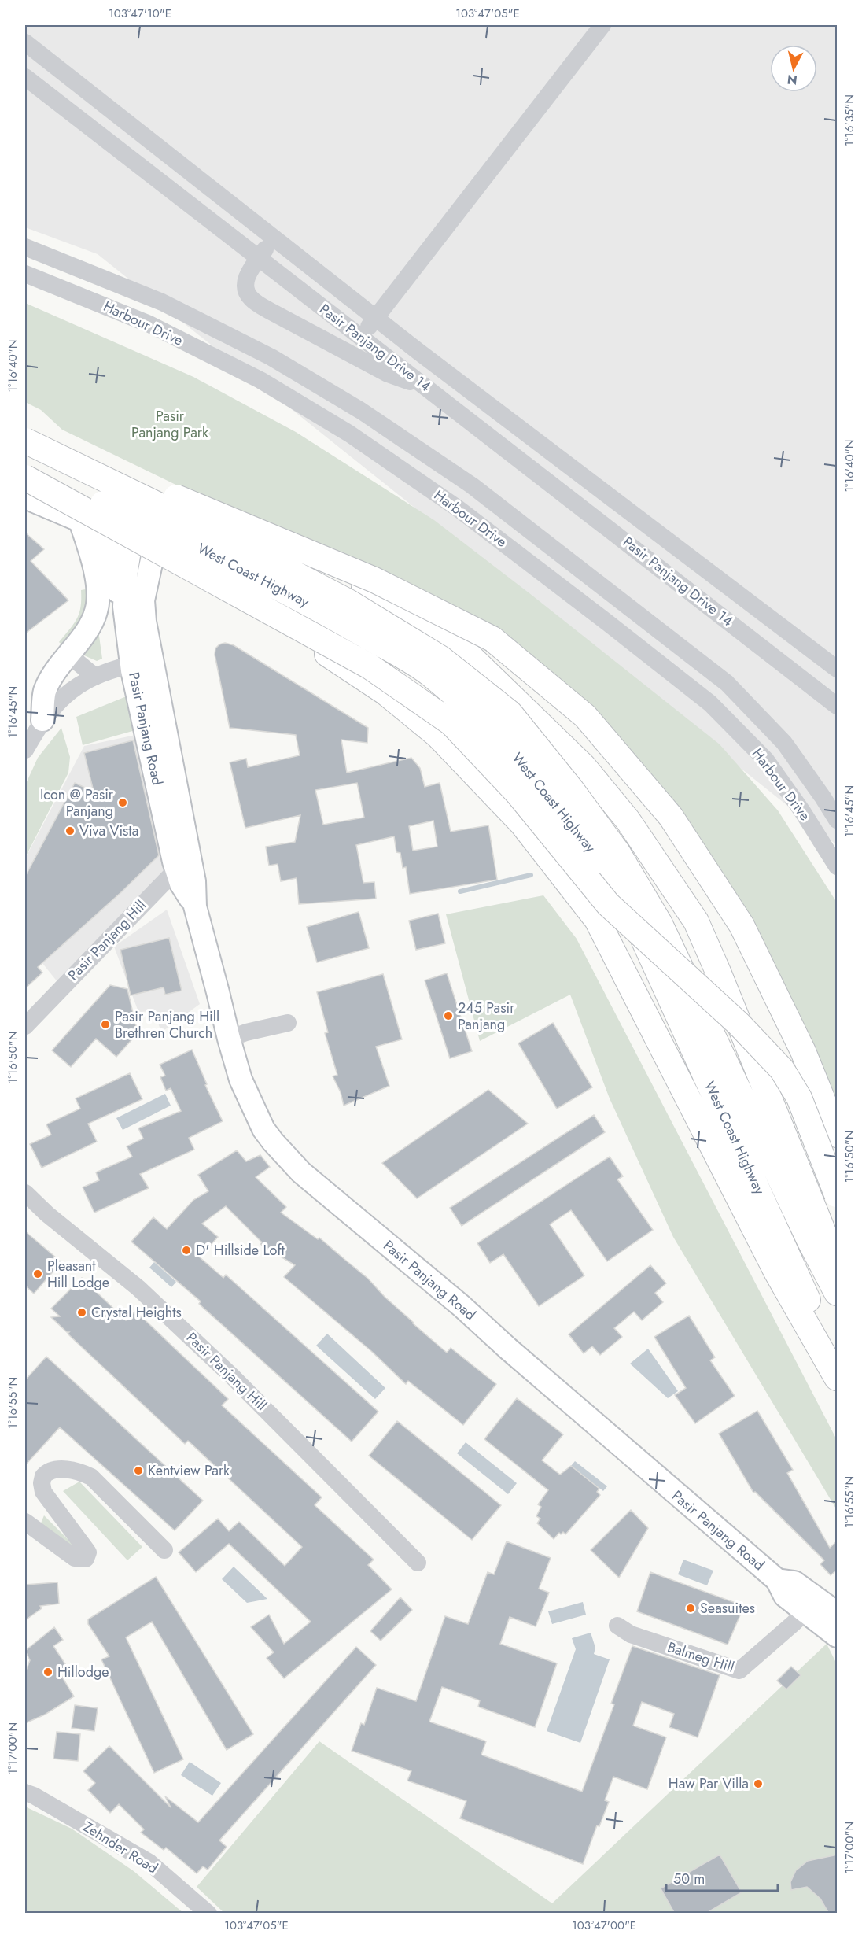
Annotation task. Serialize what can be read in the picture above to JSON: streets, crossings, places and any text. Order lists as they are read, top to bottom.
{
  "streets": {
    "highway": ["West Coast Highway"],
    "main road": ["Pasir Panjang Road"],
    "street": [
      "Harbour Drive",
      "Pasir Panjang Drive 14",
      "Pasir Panjang Hill",
      "Balmeg Hill",
      "Zehnder Road"
    ]
  },
  "crossings": [
    ["Pasir Panjang Road", "Pasir Panjang Hill"],
    ["Pasir Panjang Road", "Balmeg Hill"]
  ],
  "parks": ["Pasir Panjang Park"],
  "places": [
    "Icon @ Pasir Panjang",
    "Viva Vista",
    "245 Pasir Panjang",
    "Pasir Panjang Hill Brethren Church",
    "D' Hillside Loft",
    "Pleasant Hill Lodge",
    "Crystal Heights",
    "Kentview Park",
    "Seasuites",
    "Hillodge",
    "Haw Par Villa"
  ],
  "scale_bar": "50 m",
  "north": "bottom",
  "coordinates": [
    "103°47'10\"E",
    "103°47'05\"E",
    "1°16'35\"N",
    "1°16'40\"N",
    "1°16'45\"N",
    "1°16'50\"N",
    "1°16'55\"N",
    "1°17'00\"N",
    "103°47'00\"E"
  ]
}
